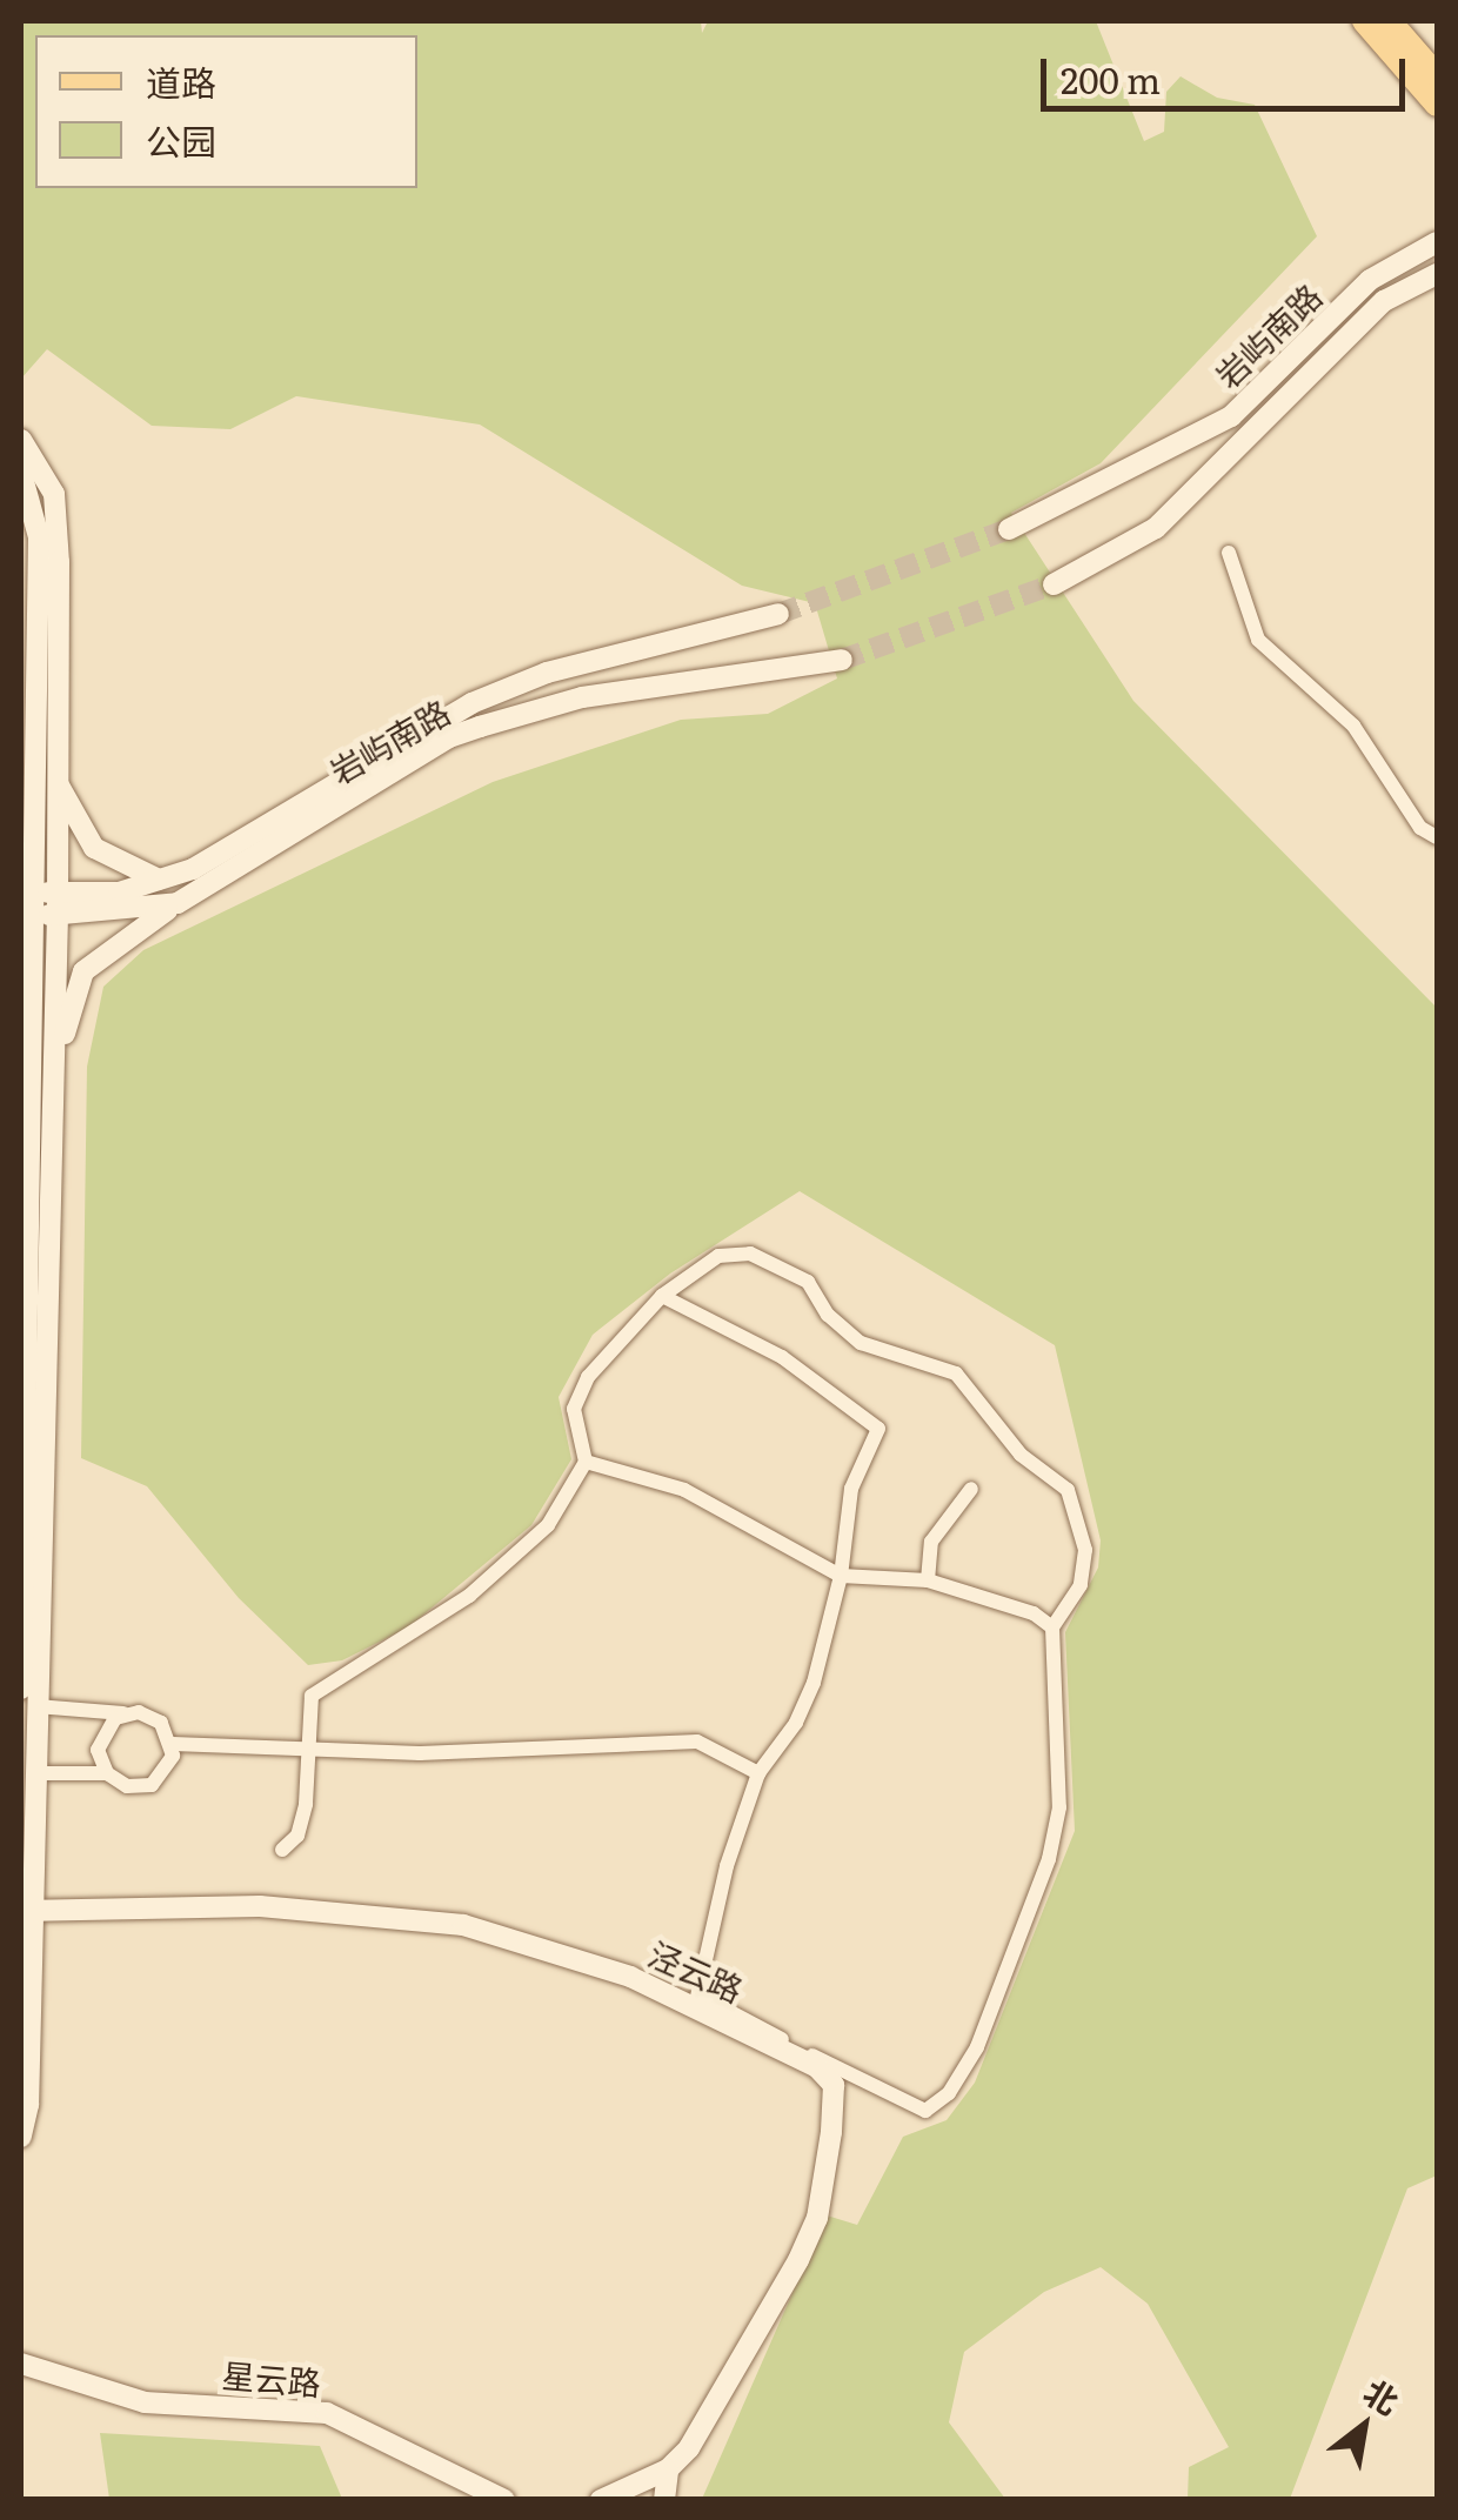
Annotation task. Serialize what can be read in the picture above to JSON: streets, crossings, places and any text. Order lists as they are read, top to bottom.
{
  "streets": {
    "main road": ["岩屿南路", "泾云路", "星云路"]
  },
  "legend": ["道路", "公园"],
  "scale_bar": "200 m",
  "north": "top right"
}
